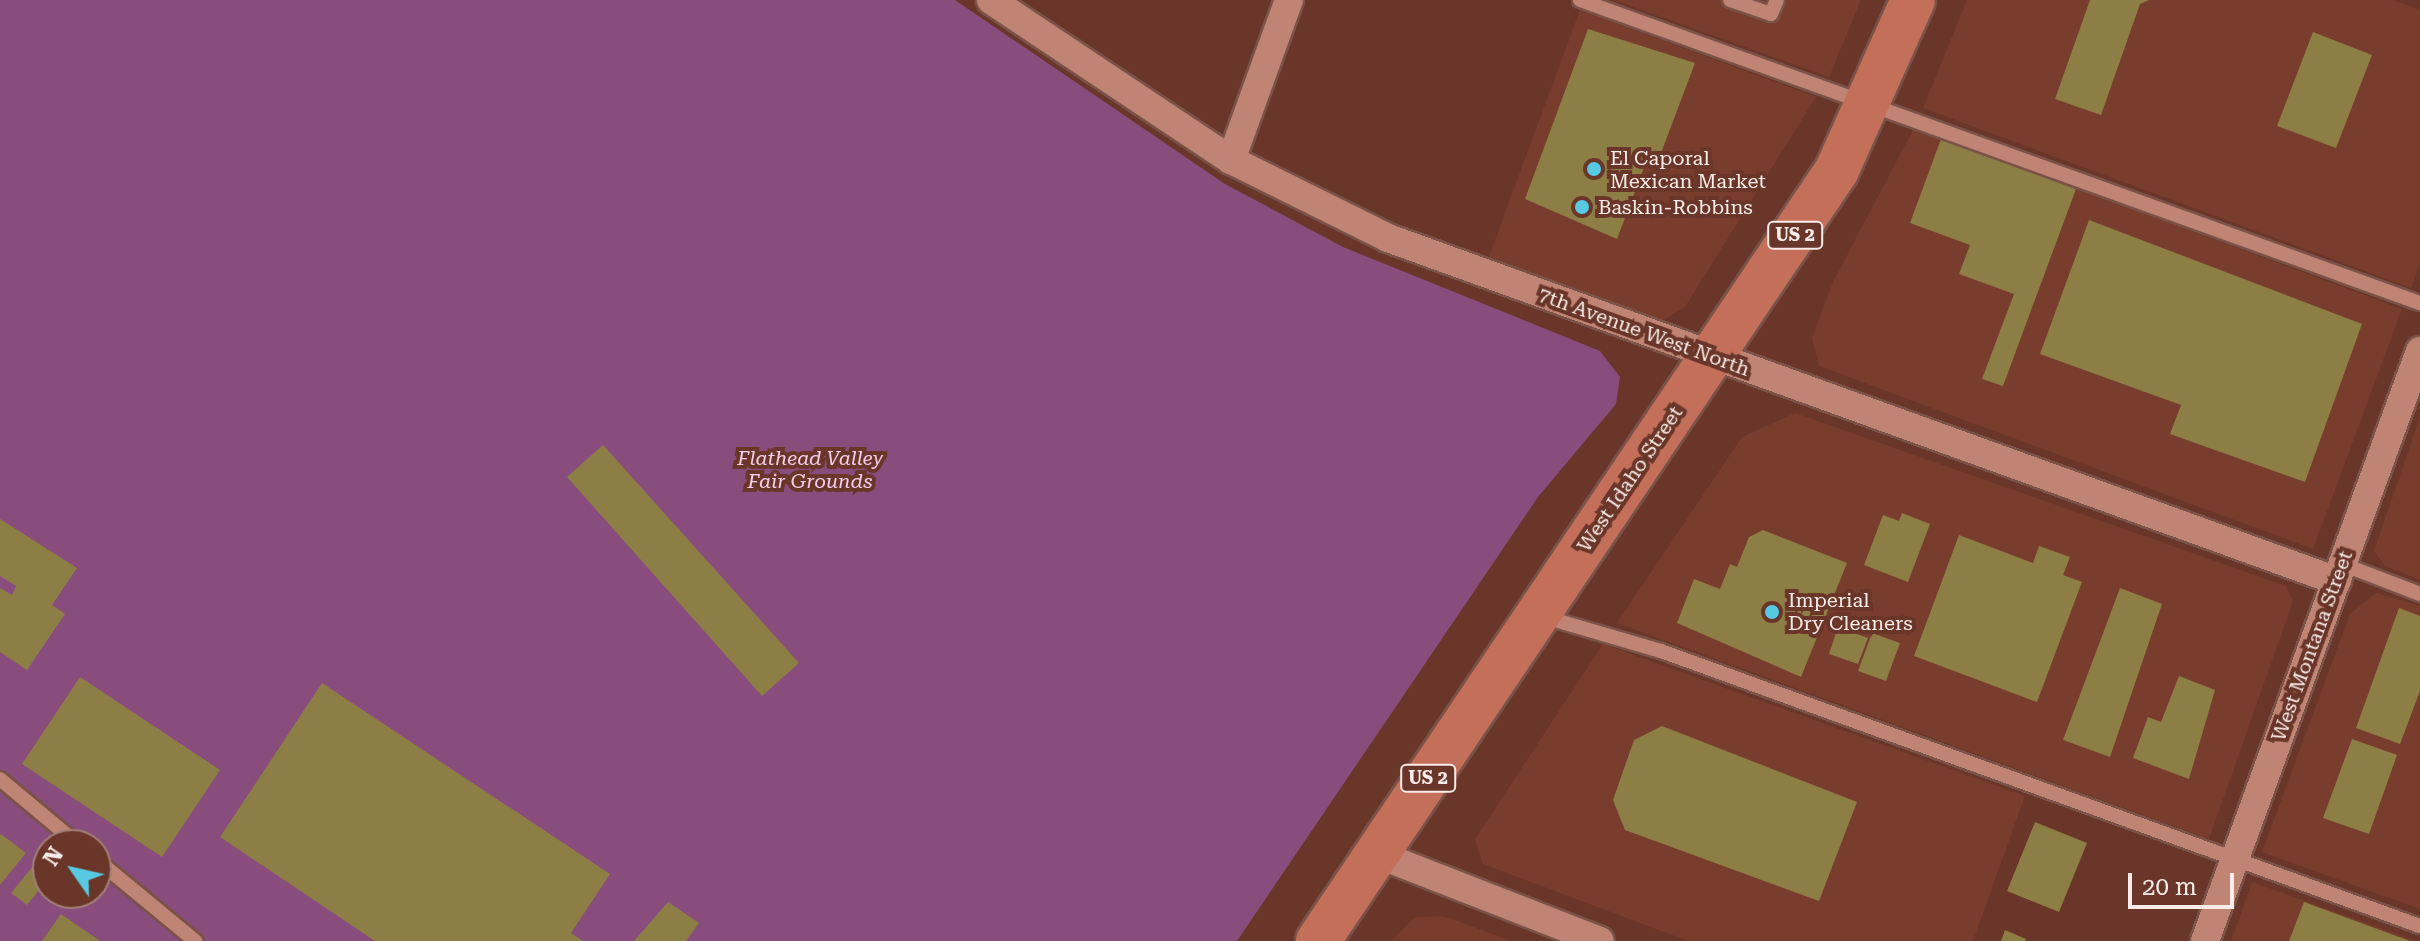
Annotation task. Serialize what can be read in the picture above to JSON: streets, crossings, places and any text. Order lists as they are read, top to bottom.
{
  "streets": {
    "highway": ["US 2", "West Idaho Street"],
    "street": ["7th Avenue West North", "West Montana Street"]
  },
  "crossings": [
    ["7th Avenue West North", "West Idaho Street"],
    ["7th Avenue West North", "West Montana Street"]
  ],
  "parks": ["Flathead Valley Fair Grounds"],
  "places": ["El Caporal Mexican Market", "Baskin-Robbins", "Imperial Dry Cleaners"],
  "scale_bar": "20 m",
  "north": "top left"
}
